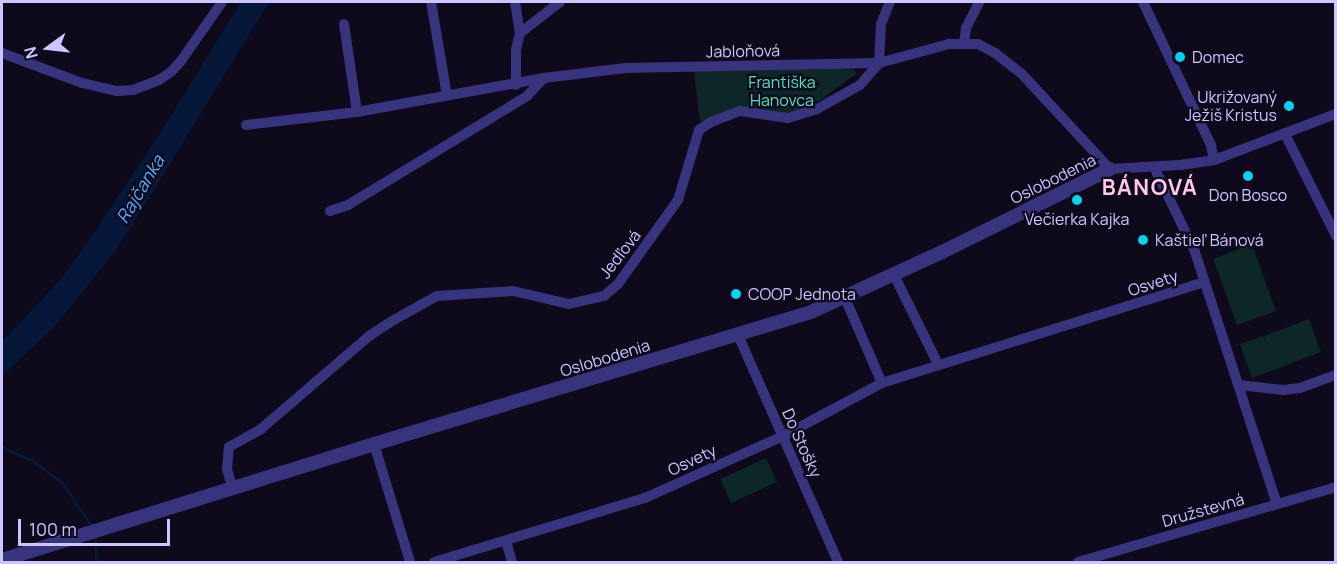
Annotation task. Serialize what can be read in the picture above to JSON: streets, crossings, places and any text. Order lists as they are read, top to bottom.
{
  "streets": {
    "street": [
      "Jabloňová",
      "Oslobodenia",
      "Jedľová",
      "Osvety",
      "Do Stošky",
      "Družstevná"
    ]
  },
  "crossings": [
    ["Jabloňová", "Jedľová"],
    ["Oslobodenia", "Jedľová"],
    ["Oslobodenia", "Do Stošky"],
    ["Osvety", "Do Stošky"]
  ],
  "districts": ["BÁNOVÁ"],
  "water": ["Rajčanka"],
  "parks": ["Františka Hanovca"],
  "places": [
    "Domec",
    "Ukrižovaný Ježiš Kristus",
    "Don Bosco",
    "Večierka Kajka",
    "Kaštieľ Bánová",
    "COOP Jednota"
  ],
  "scale_bar": "100 m",
  "north": "left"
}
